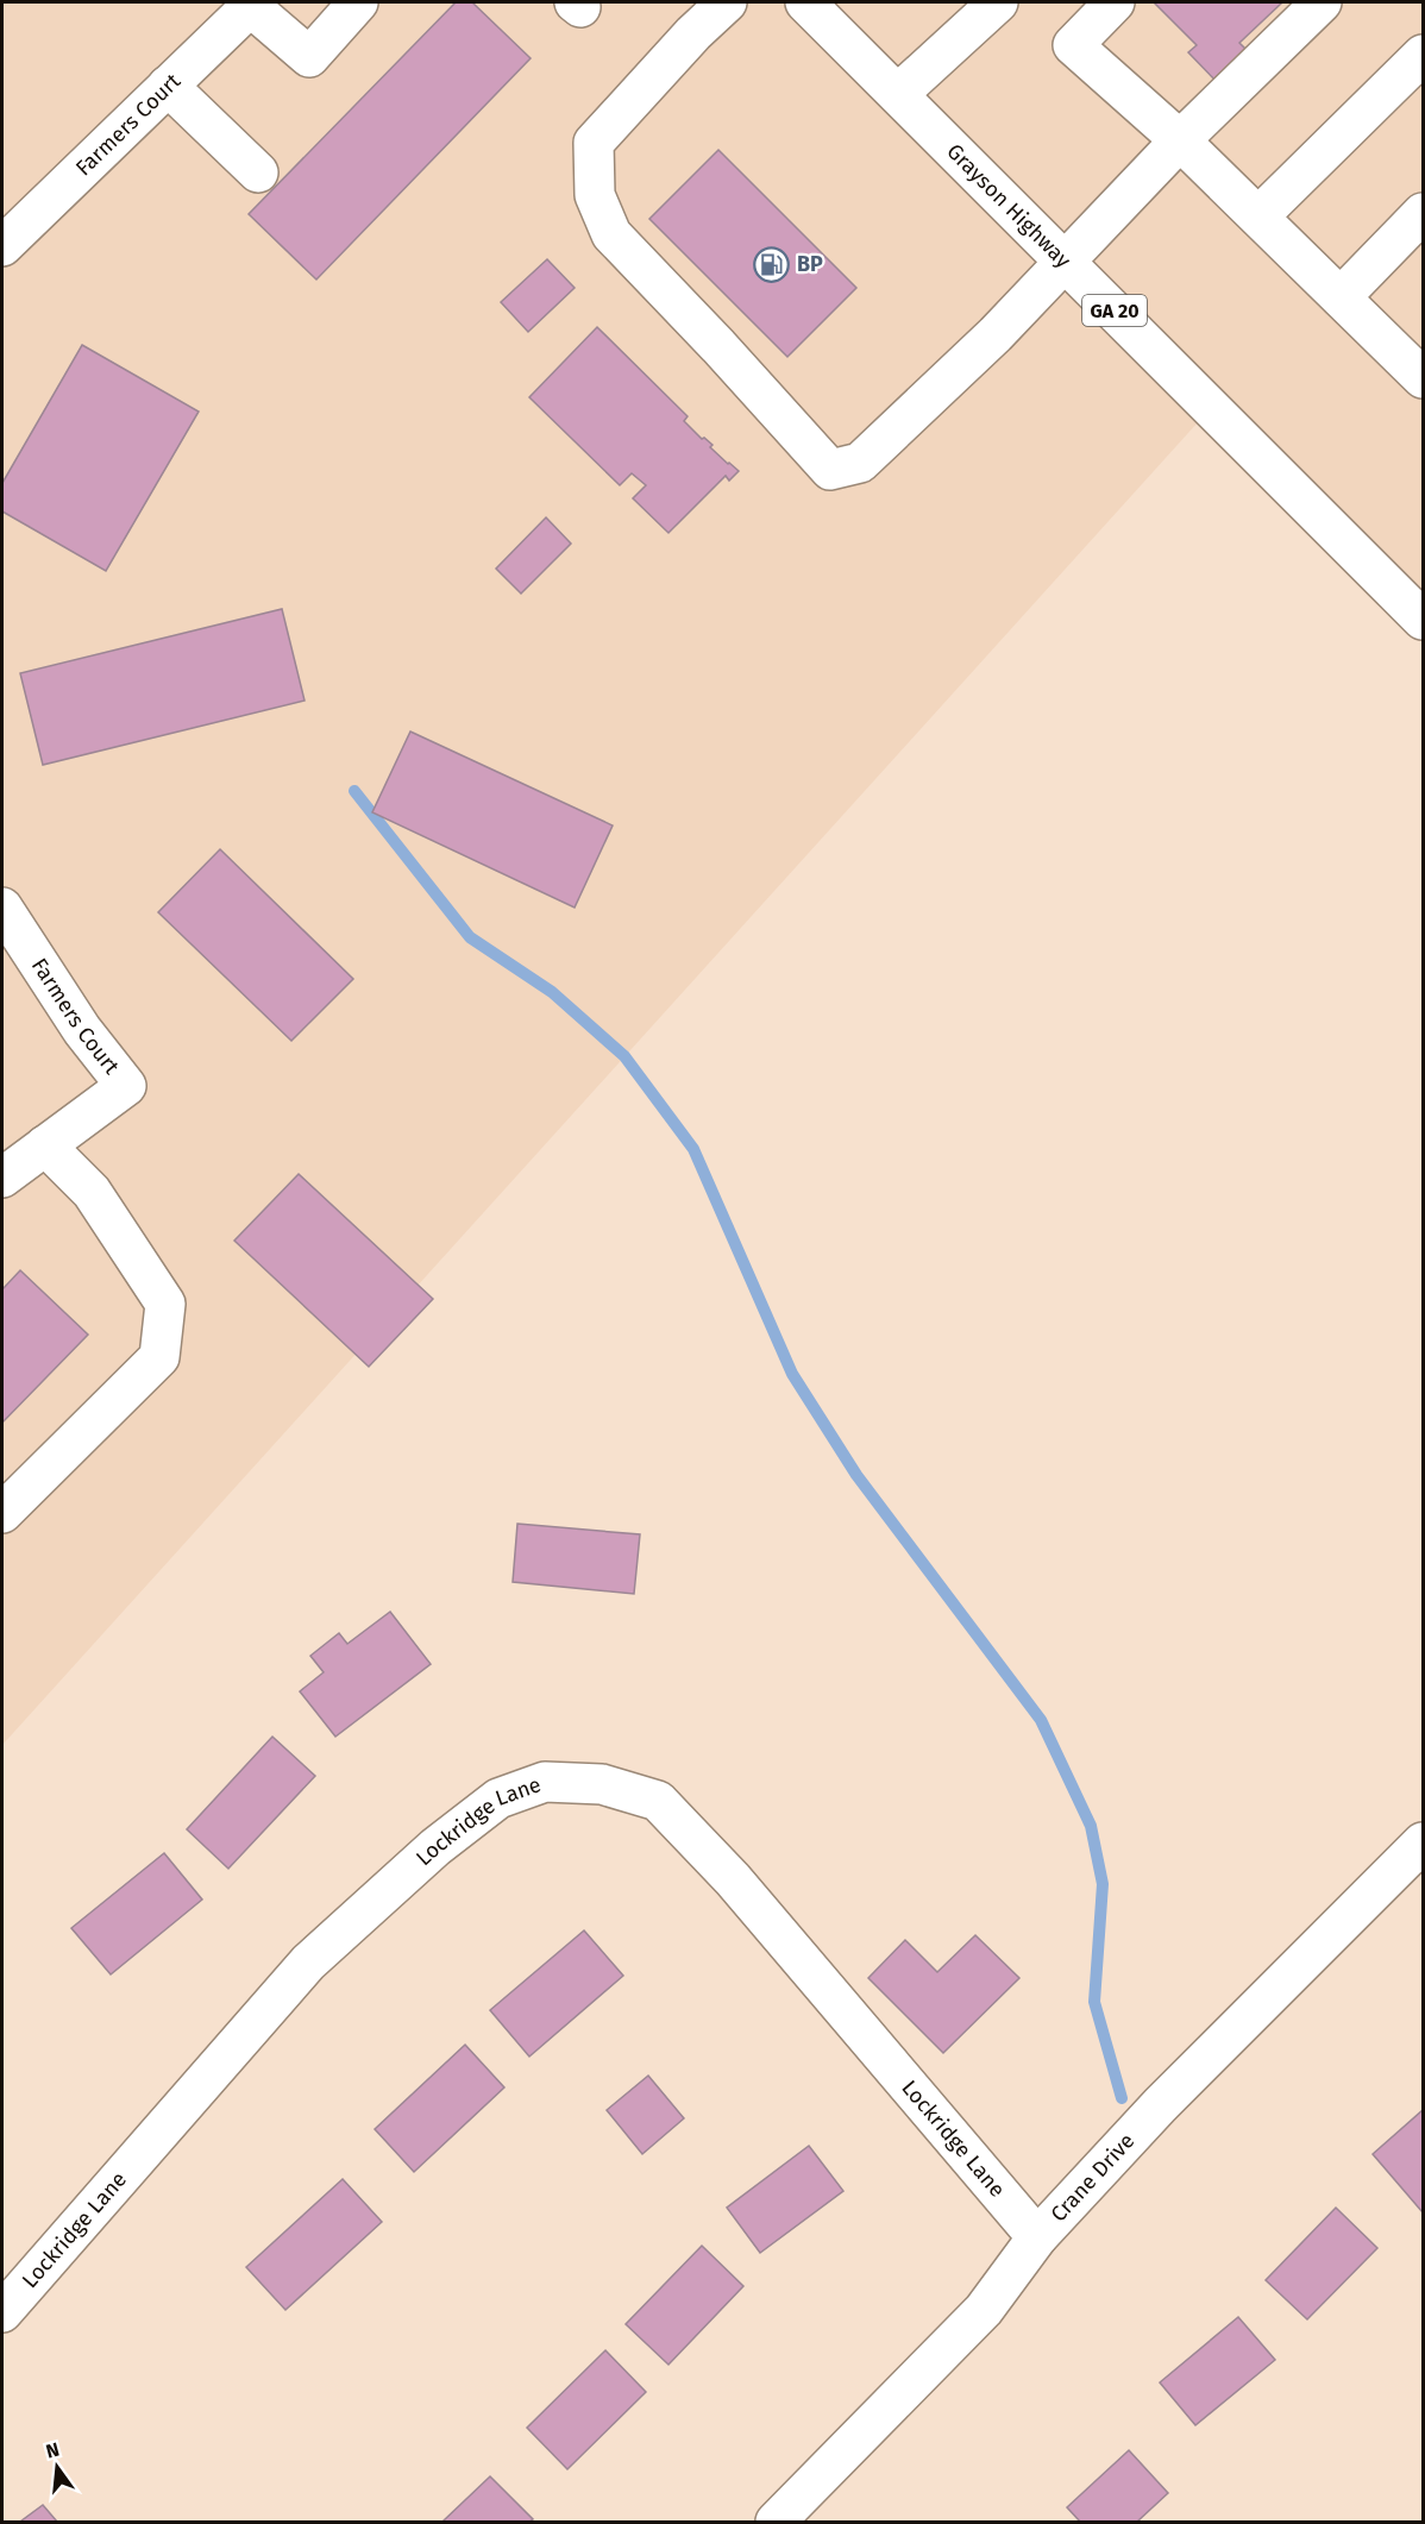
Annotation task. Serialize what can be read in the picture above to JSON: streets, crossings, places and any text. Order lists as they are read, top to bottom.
{
  "streets": {
    "street": [
      "Farmers Court",
      "Grayson Highway",
      "GA 20",
      "Lockridge Lane",
      "Crane Drive"
    ]
  },
  "crossings": [
    ["Lockridge Lane", "Crane Drive"]
  ],
  "places": {
    "fuel station": ["BP"]
  },
  "north": "top"
}
